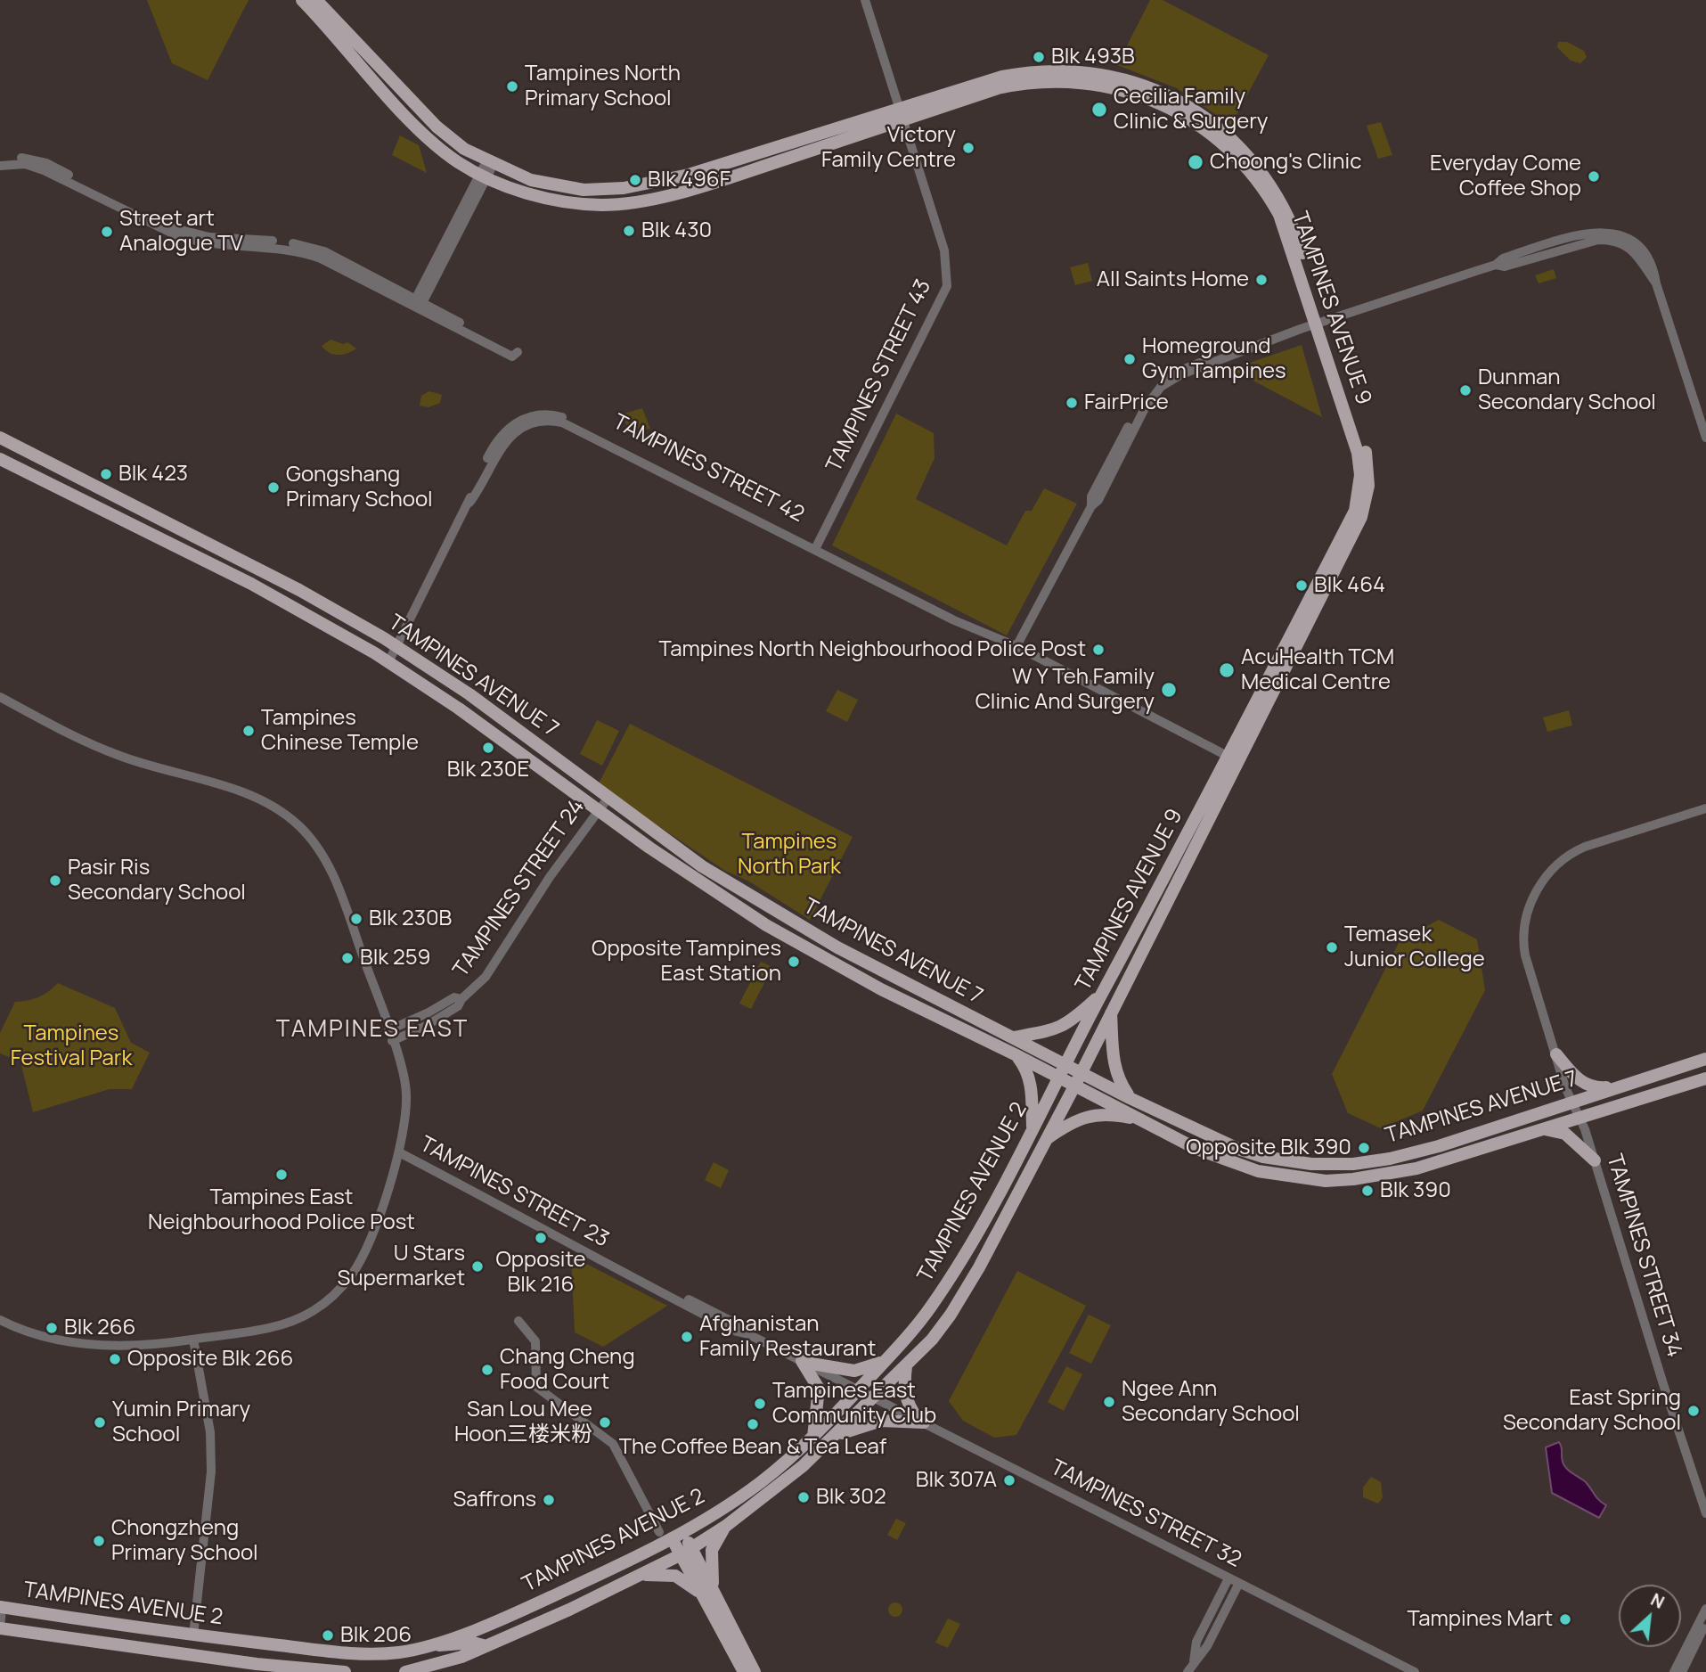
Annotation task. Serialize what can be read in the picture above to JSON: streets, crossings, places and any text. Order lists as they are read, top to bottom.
{
  "streets": {
    "main road": ["TAMPINES AVENUE 9", "TAMPINES AVENUE 7", "TAMPINES AVENUE 2"],
    "street": [
      "TAMPINES STREET 43",
      "TAMPINES STREET 42",
      "TAMPINES STREET 24",
      "TAMPINES STREET 23",
      "TAMPINES STREET 34",
      "TAMPINES STREET 32"
    ]
  },
  "crossings": [
    ["TAMPINES AVENUE 9", "TAMPINES STREET 43"],
    ["TAMPINES AVENUE 9", "TAMPINES STREET 42"],
    ["TAMPINES AVENUE 9", "TAMPINES AVENUE 7"],
    ["TAMPINES AVENUE 9", "TAMPINES AVENUE 2"],
    ["TAMPINES STREET 43", "TAMPINES STREET 42"],
    ["TAMPINES STREET 42", "TAMPINES AVENUE 7"],
    ["TAMPINES AVENUE 7", "TAMPINES STREET 24"],
    ["TAMPINES AVENUE 7", "TAMPINES AVENUE 2"],
    ["TAMPINES AVENUE 7", "TAMPINES STREET 34"],
    ["TAMPINES STREET 23", "TAMPINES AVENUE 2"],
    ["TAMPINES STREET 23", "TAMPINES STREET 32"],
    ["TAMPINES AVENUE 2", "TAMPINES STREET 32"]
  ],
  "districts": ["TAMPINES EAST"],
  "parks": ["Tampines North Park", "Tampines Festival Park"],
  "places": [
    "Blk 493B",
    "Tampines North Primary School",
    "Cecilia Family Clinic & Surgery",
    "Victory Family Centre",
    "Choong's Clinic",
    "Everyday Come Coffee Shop",
    "Blk 496F",
    "Blk 430",
    "Street art Analogue TV",
    "All Saints Home",
    "Homeground Gym Tampines",
    "Dunman Secondary School",
    "FairPrice",
    "Blk 423",
    "Gongshang Primary School",
    "Blk 464",
    "Tampines North Neighbourhood Police Post",
    "AcuHealth TCM Medical Centre",
    "W Y Teh Family Clinic And Surgery",
    "Tampines Chinese Temple",
    "Blk 230E",
    "Pasir Ris Secondary School",
    "Blk 230B",
    "Temasek Junior College",
    "Blk 259",
    "Opposite Tampines East Station",
    "Opposite Blk 390",
    "Tampines East Neighbourhood Police Post",
    "Blk 390",
    "Opposite Blk 216",
    "U Stars Supermarket",
    "Blk 266",
    "Afghanistan Family Restaurant",
    "Opposite Blk 266",
    "Chang Cheng Food Court",
    "Ngee Ann Secondary School",
    "Tampines East Community Club",
    "East Spring Secondary School",
    "Yumin Primary School",
    "San Lou Mee Hoon三楼米粉",
    "The Coffee Bean & Tea Leaf",
    "Blk 307A",
    "Blk 302",
    "Saffrons",
    "Chongzheng Primary School",
    "Tampines Mart",
    "Blk 206"
  ],
  "north": "top right"
}
